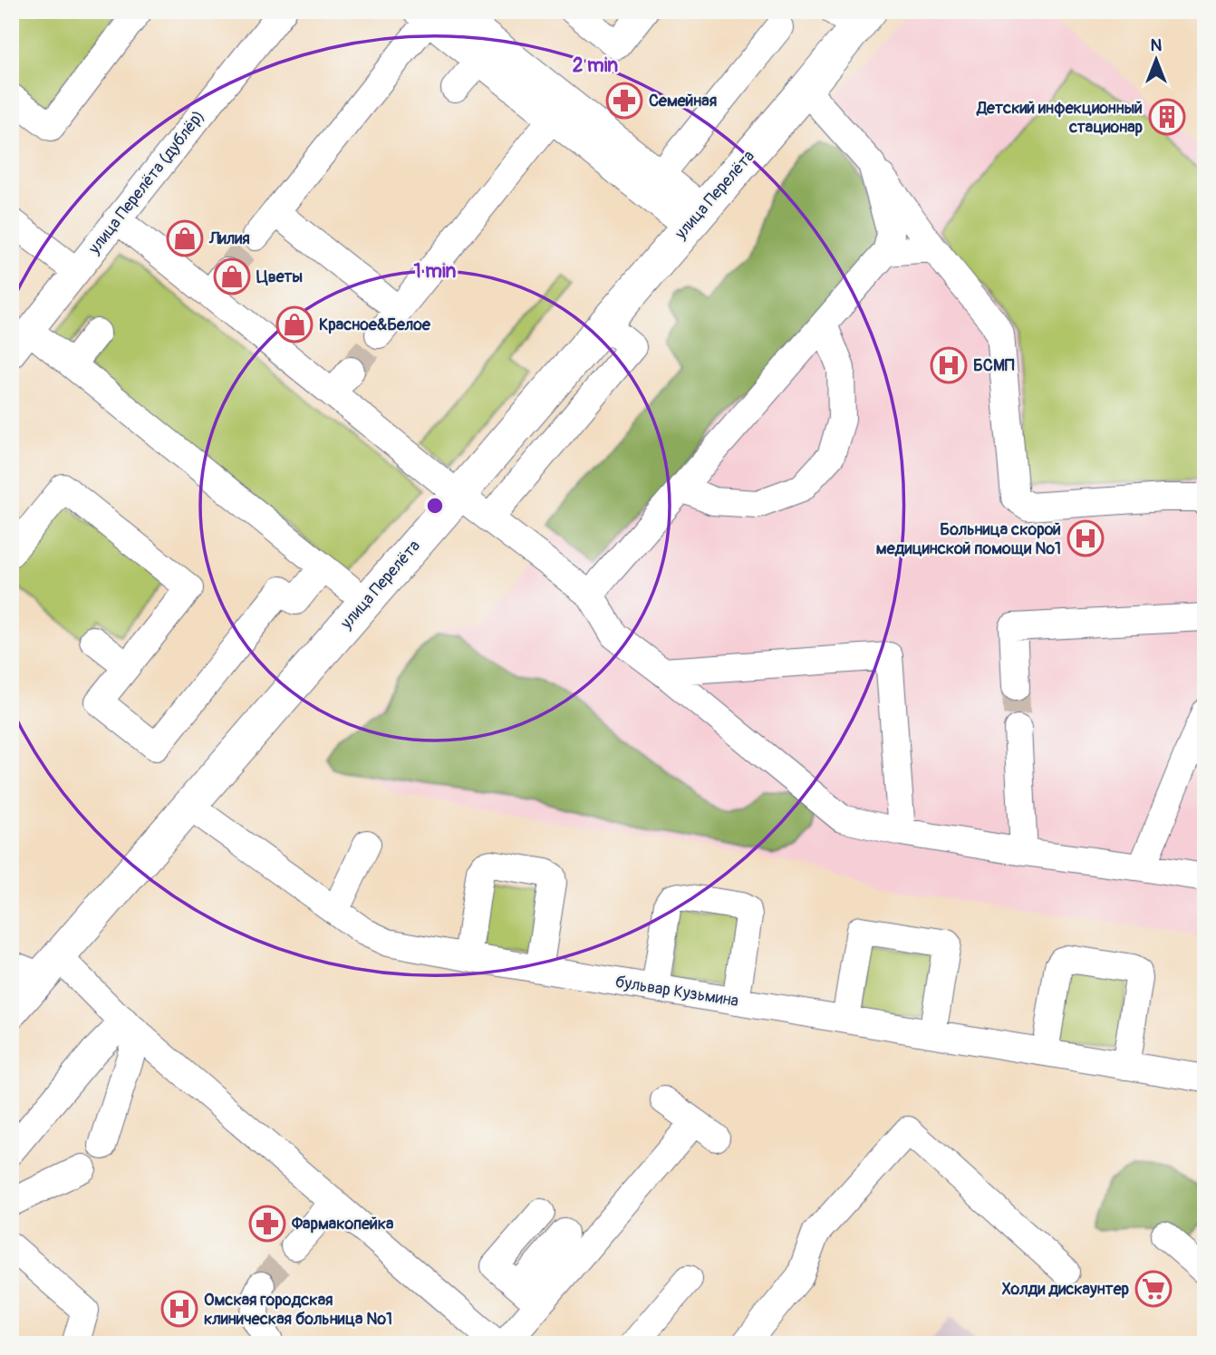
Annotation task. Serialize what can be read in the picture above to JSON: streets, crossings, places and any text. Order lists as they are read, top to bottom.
{
  "streets": {
    "main road": ["улица Перелёта"],
    "street": ["улица Перелёта (дублёр)", "бульвар Кузьмина"]
  },
  "crossings": [
    ["улица Перелёта", "бульвар Кузьмина"]
  ],
  "places": {
    "pharmacy": ["Семейная", "Фармакопейка"],
    "building": ["Детский инфекционный стационар"],
    "shop": ["Лилия", "Цветы", "Красное&Белое"],
    "hospital": ["БСМП", "Больница скорой медицинской помощи №1", "Омская городская клиническая больница №1"],
    "supermarket": ["Холди дискаунтер"]
  },
  "north": "top",
  "rings": ["2 min", "1 min"]
}
